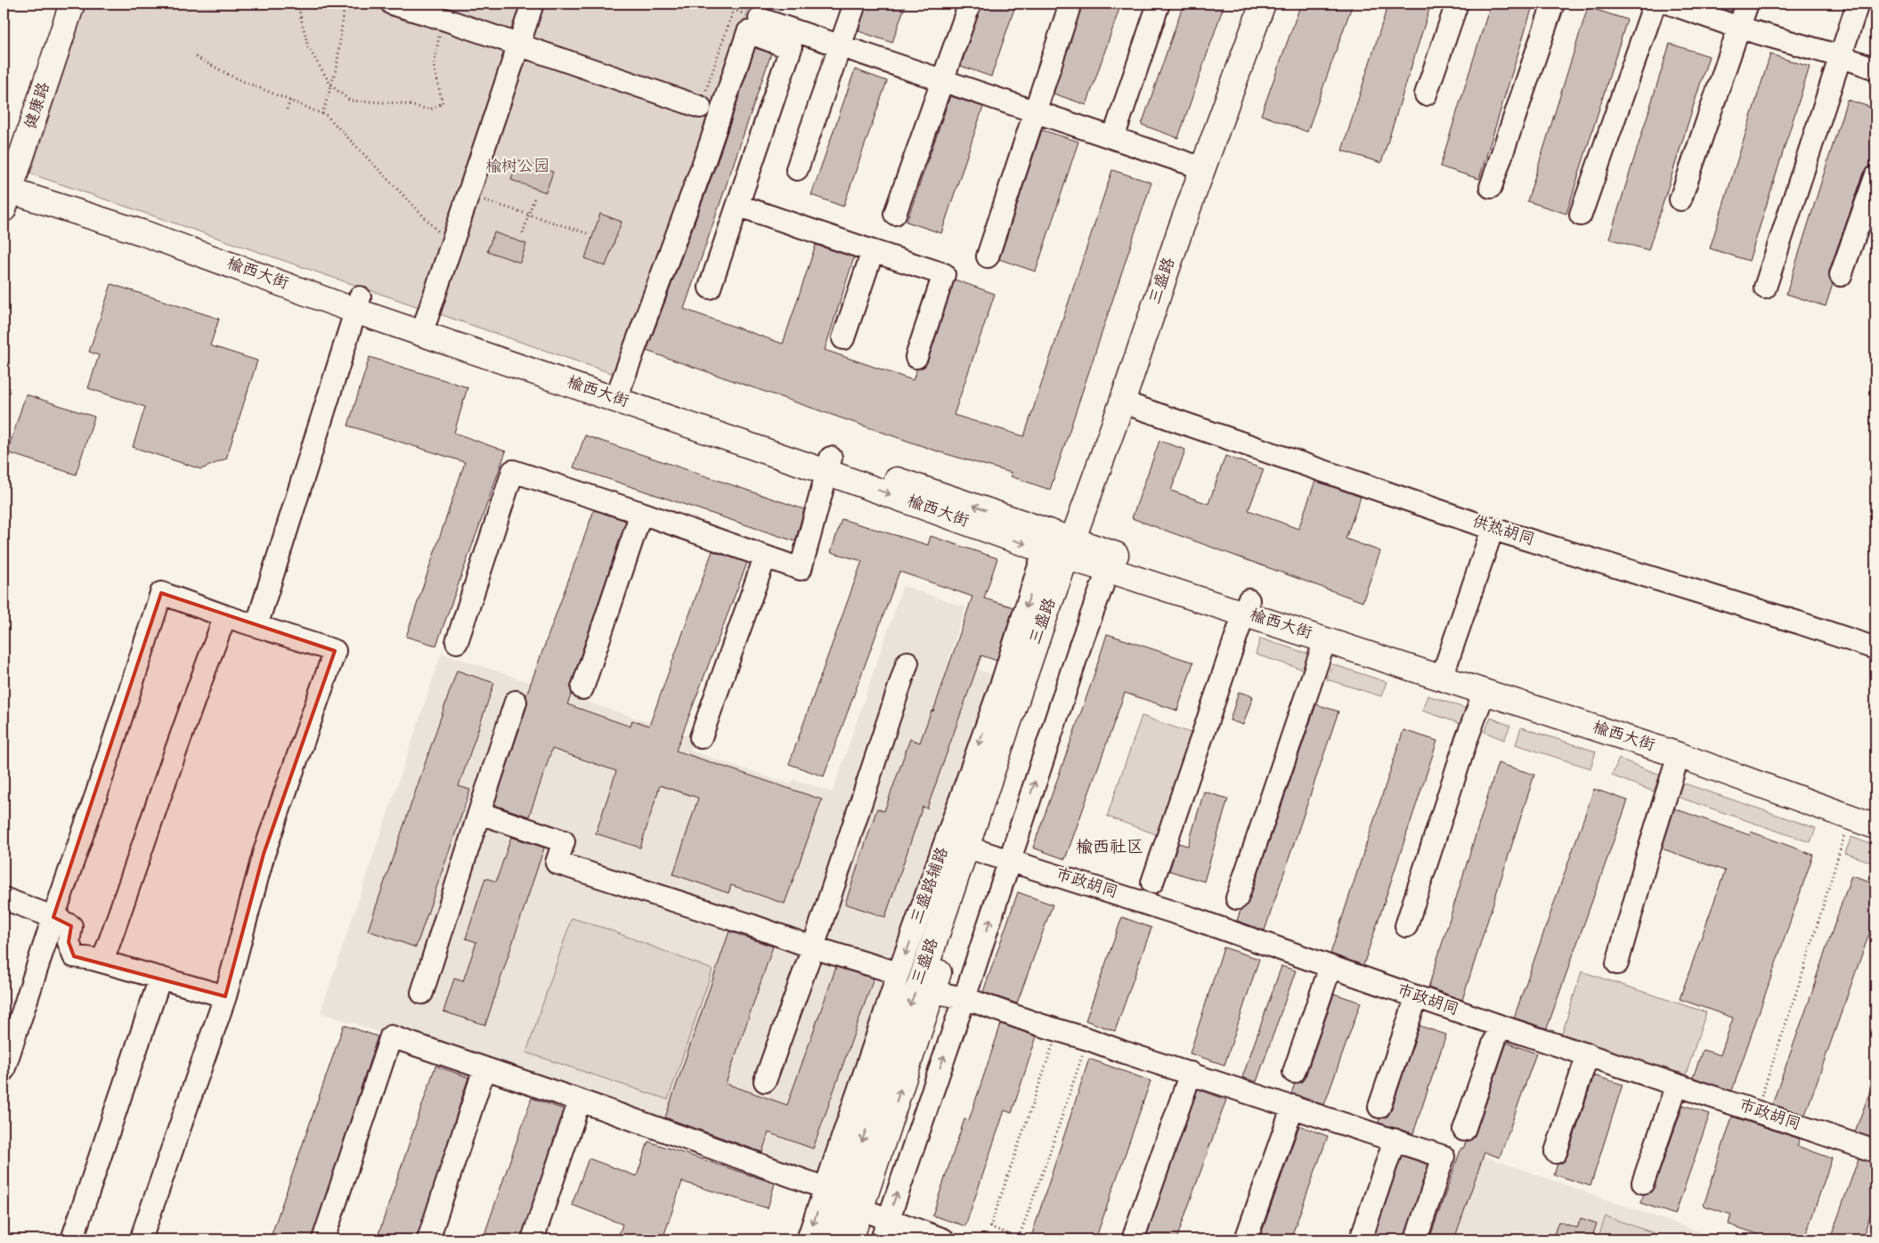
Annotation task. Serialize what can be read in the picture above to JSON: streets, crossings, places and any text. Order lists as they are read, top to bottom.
{
  "streets": {
    "main road": ["健康路", "榆西大街", "三盛路"],
    "street": ["供热胡同", "市政胡同", "三盛路辅路"]
  },
  "crossings": [
    ["健康路", "榆西大街"],
    ["榆西大街", "三盛路"],
    ["榆西大街", "三盛路辅路"],
    ["三盛路", "供热胡同"],
    ["三盛路", "市政胡同"],
    ["三盛路", "三盛路辅路"]
  ],
  "districts": ["榆西社区"],
  "parks": ["榆树公园"]
}
